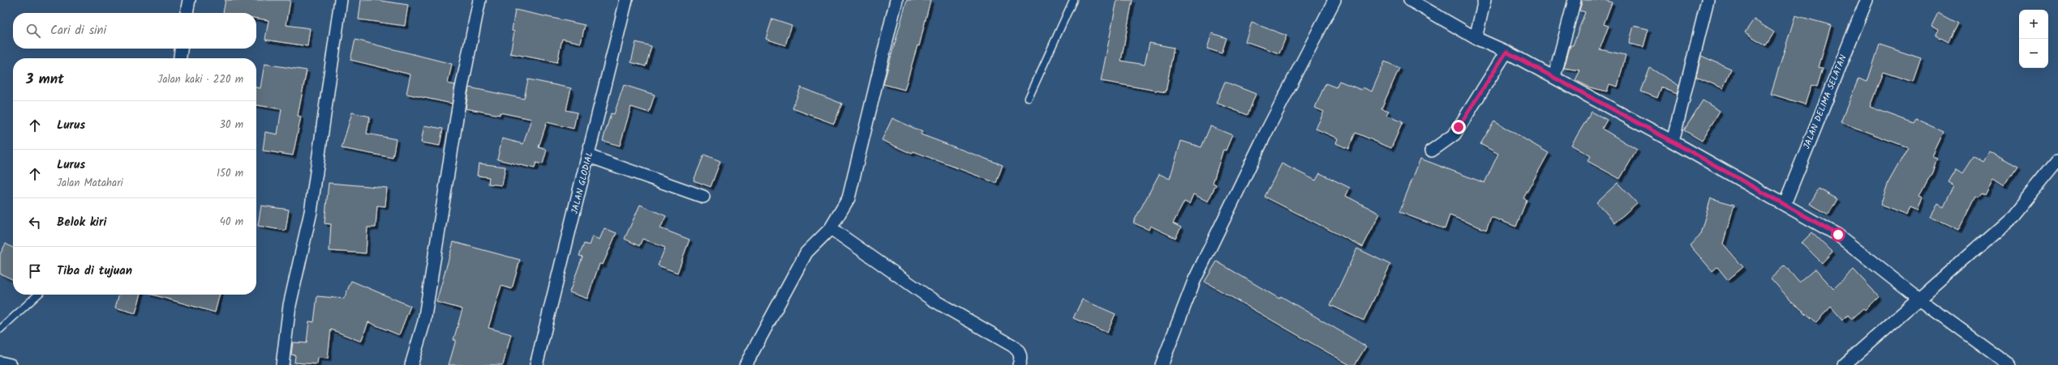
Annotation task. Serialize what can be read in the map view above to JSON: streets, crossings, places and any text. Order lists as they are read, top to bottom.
{
  "streets": {
    "street": ["JALAN DELIMA SELATAN", "JALAN GLODIAL"]
  },
  "page": {
    "map_buttons": ["+", "−"],
    "search": "Cari di sini",
    "heading": ["3 mnt", "Jalan kaki · 220 m"],
    "list": [
      ["Lurus", "30 m"],
      ["Lurus", "Jalan Matahari", "150 m"],
      ["Belok kiri", "40 m"],
      "Tiba di tujuan"
    ]
  }
}
